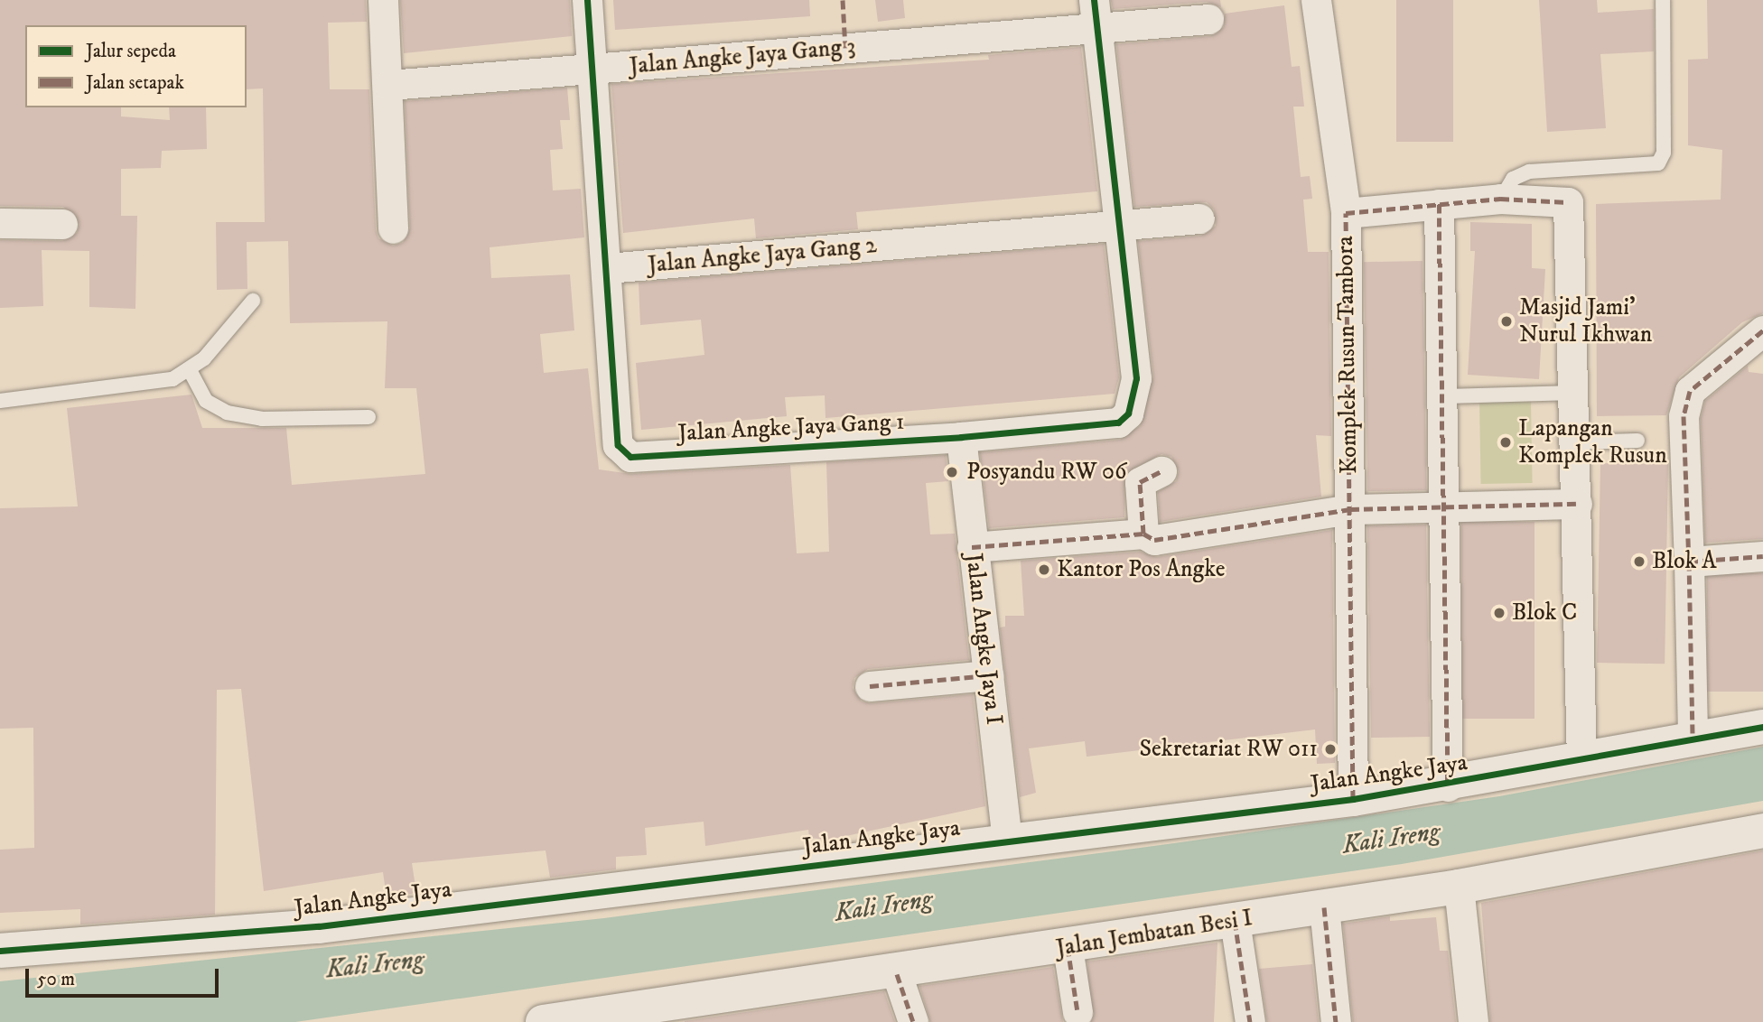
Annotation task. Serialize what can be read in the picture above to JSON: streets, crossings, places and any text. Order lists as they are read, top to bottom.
{
  "streets": {
    "street": [
      "Jalan Angke Jaya Gang 3",
      "Jalan Angke Jaya Gang 2",
      "Komplek Rusun Tambora",
      "Jalan Angke Jaya Gang 1",
      "Jalan Angke Jaya I",
      "Jalan Angke Jaya",
      "Jalan Jembatan Besi I"
    ]
  },
  "crossings": [
    ["Jalan Angke Jaya Gang 2", "Jalan Angke Jaya Gang 1"],
    ["Komplek Rusun Tambora", "Jalan Angke Jaya"],
    ["Jalan Angke Jaya Gang 1", "Jalan Angke Jaya I"],
    ["Jalan Angke Jaya I", "Jalan Angke Jaya"]
  ],
  "water": ["Kali Ireng"],
  "places": [
    "Masjid Jami' Nurul Ikhwan",
    "Lapangan Komplek Rusun",
    "Posyandu RW 06",
    "Blok A",
    "Kantor Pos Angke",
    "Blok C",
    "Sekretariat RW 011"
  ],
  "legend": ["Jalur sepeda", "Jalan setapak"],
  "scale_bar": "50 m"
}
